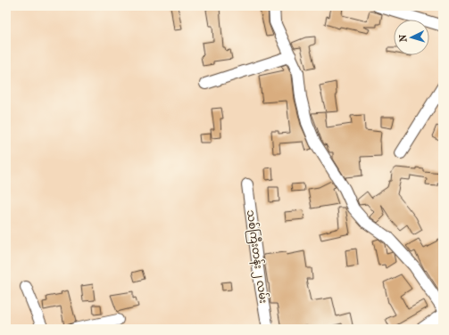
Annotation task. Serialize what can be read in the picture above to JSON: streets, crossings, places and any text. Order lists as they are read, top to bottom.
{
  "streets": {
    "street": ["သစ်ကြီးတန်း ၂ လမ်း"]
  },
  "north": "left"
}
